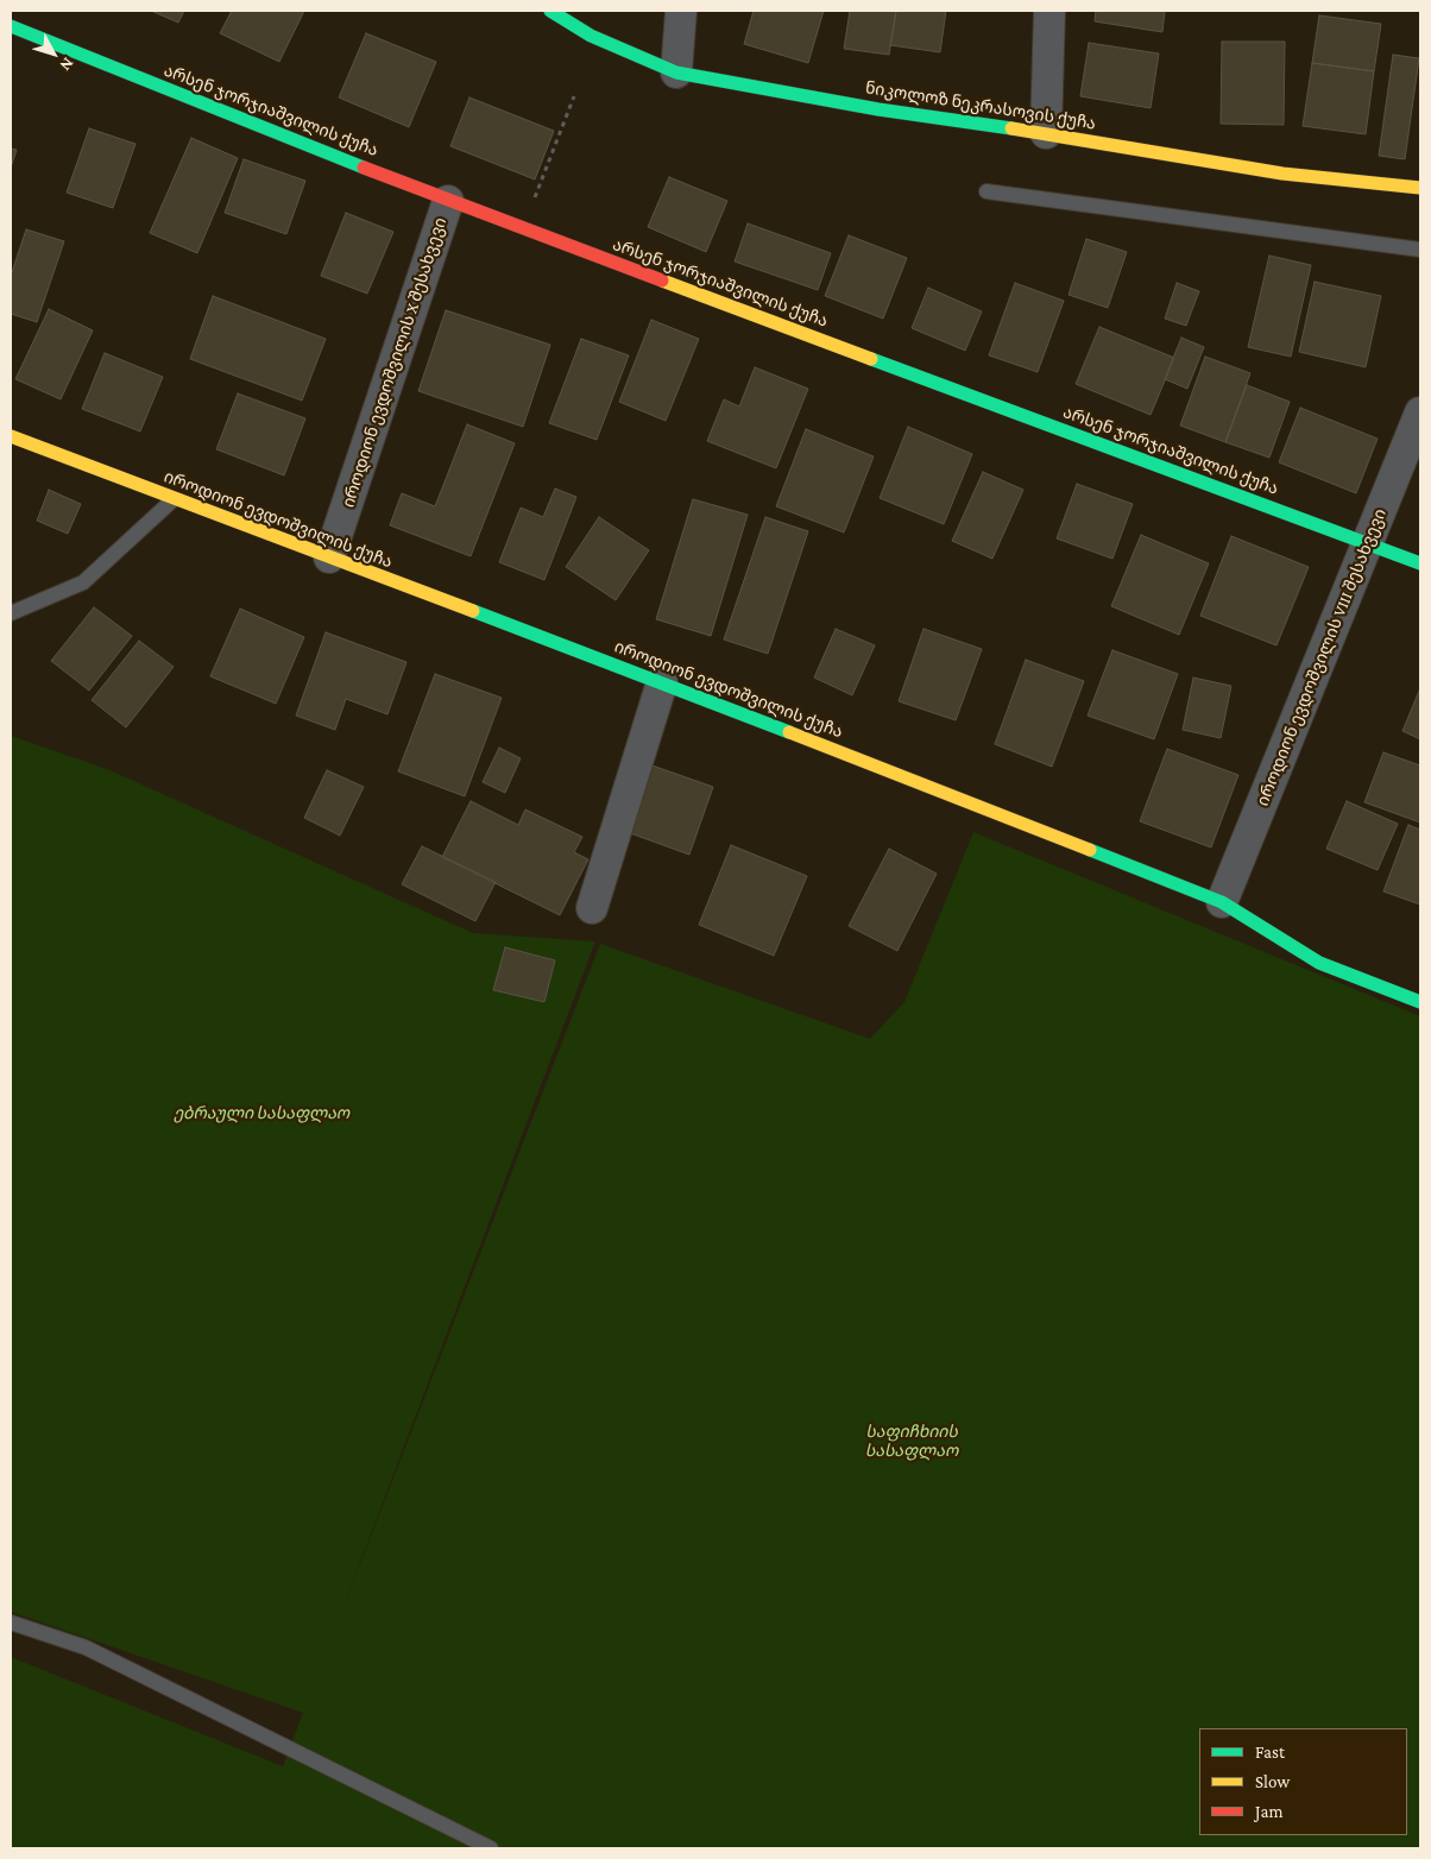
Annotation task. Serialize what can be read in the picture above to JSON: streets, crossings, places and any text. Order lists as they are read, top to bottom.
{
  "streets": {
    "street": [
      "ნიკოლოზ ნეკრასოვის ქუჩა",
      "არსენ ჯორჯიაშვილის ქუჩა",
      "იროდიონ ევდოშვილის X შესახვევი",
      "იროდიონ ევდოშვილის ქუჩა",
      "იროდიონ ევდოშვილის VIII შესახვევი"
    ]
  },
  "crossings": [
    ["არსენ ჯორჯიაშვილის ქუჩა", "იროდიონ ევდოშვილის X შესახვევი"],
    ["არსენ ჯორჯიაშვილის ქუჩა", "იროდიონ ევდოშვილის VIII შესახვევი"],
    ["იროდიონ ევდოშვილის X შესახვევი", "იროდიონ ევდოშვილის ქუჩა"],
    ["იროდიონ ევდოშვილის ქუჩა", "იროდიონ ევდოშვილის VIII შესახვევი"]
  ],
  "parks": ["ებრაული სასაფლაო", "საფიჩხიის სასაფლაო"],
  "legend": ["Fast", "Slow", "Jam"],
  "north": "bottom right"
}
